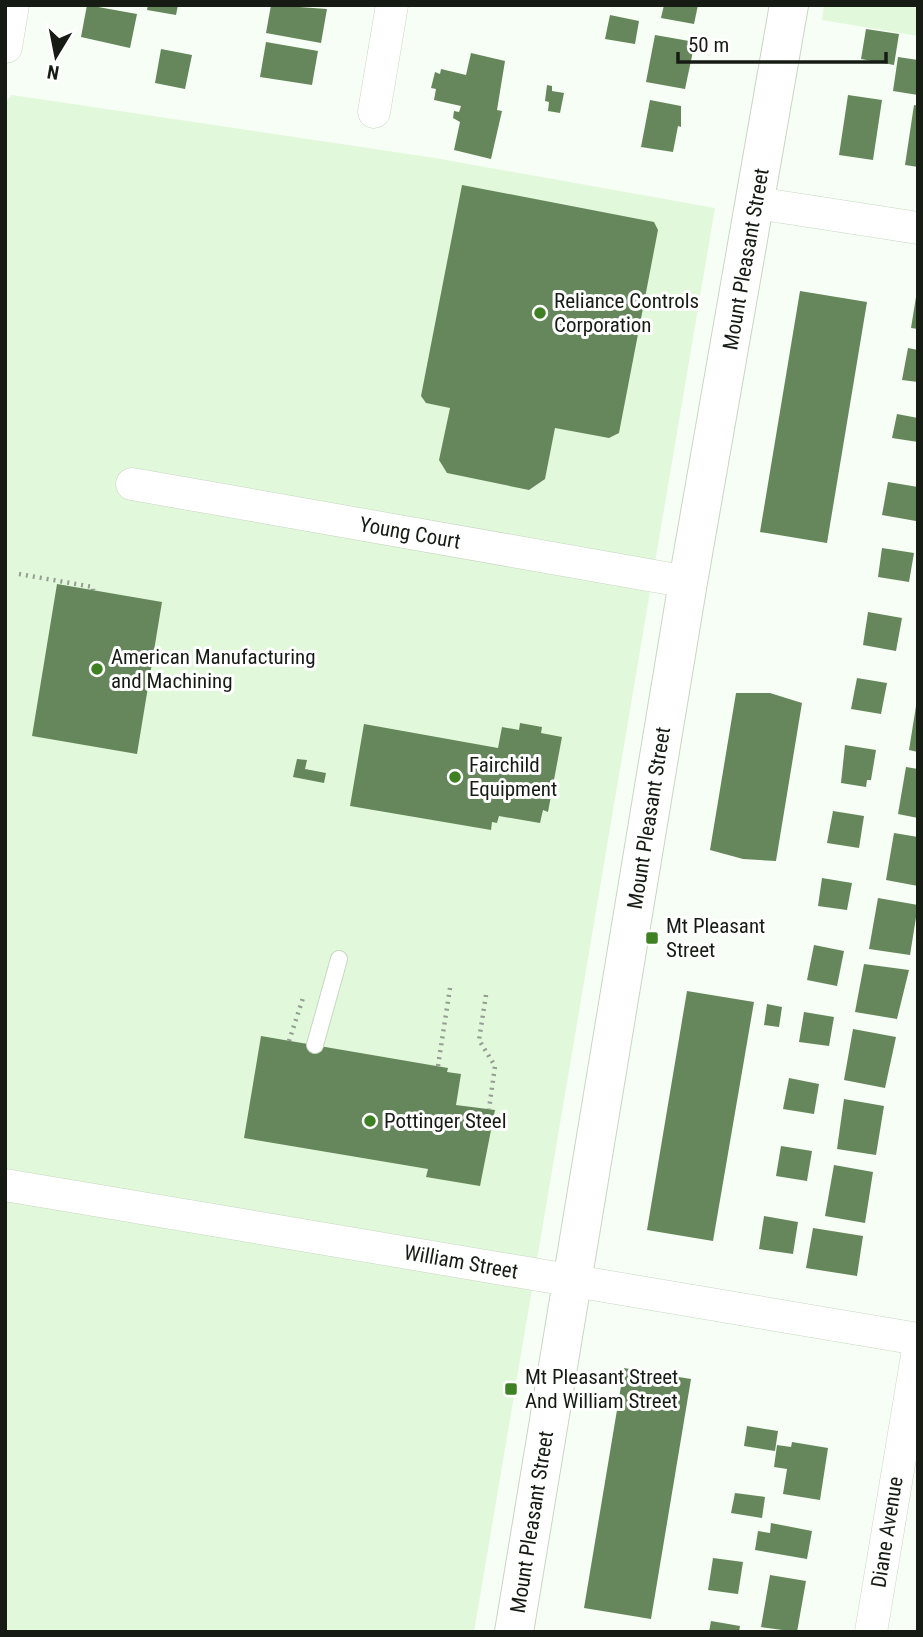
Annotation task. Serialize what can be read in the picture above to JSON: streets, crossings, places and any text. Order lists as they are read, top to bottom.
{
  "streets": {
    "street": [
      "Mount Pleasant Street",
      "Young Court",
      "William Street",
      "Diane Avenue"
    ]
  },
  "crossings": [
    ["Mount Pleasant Street", "Young Court"],
    ["Mount Pleasant Street", "William Street"]
  ],
  "places": {
    "other": [
      "Reliance Controls Corporation",
      "American Manufacturing and Machining",
      "Fairchild Equipment",
      "Pottinger Steel"
    ],
    "transit": ["Mt Pleasant Street", "Mt Pleasant Street And William Street"]
  },
  "scale_bar": "50 m",
  "north": "bottom"
}
